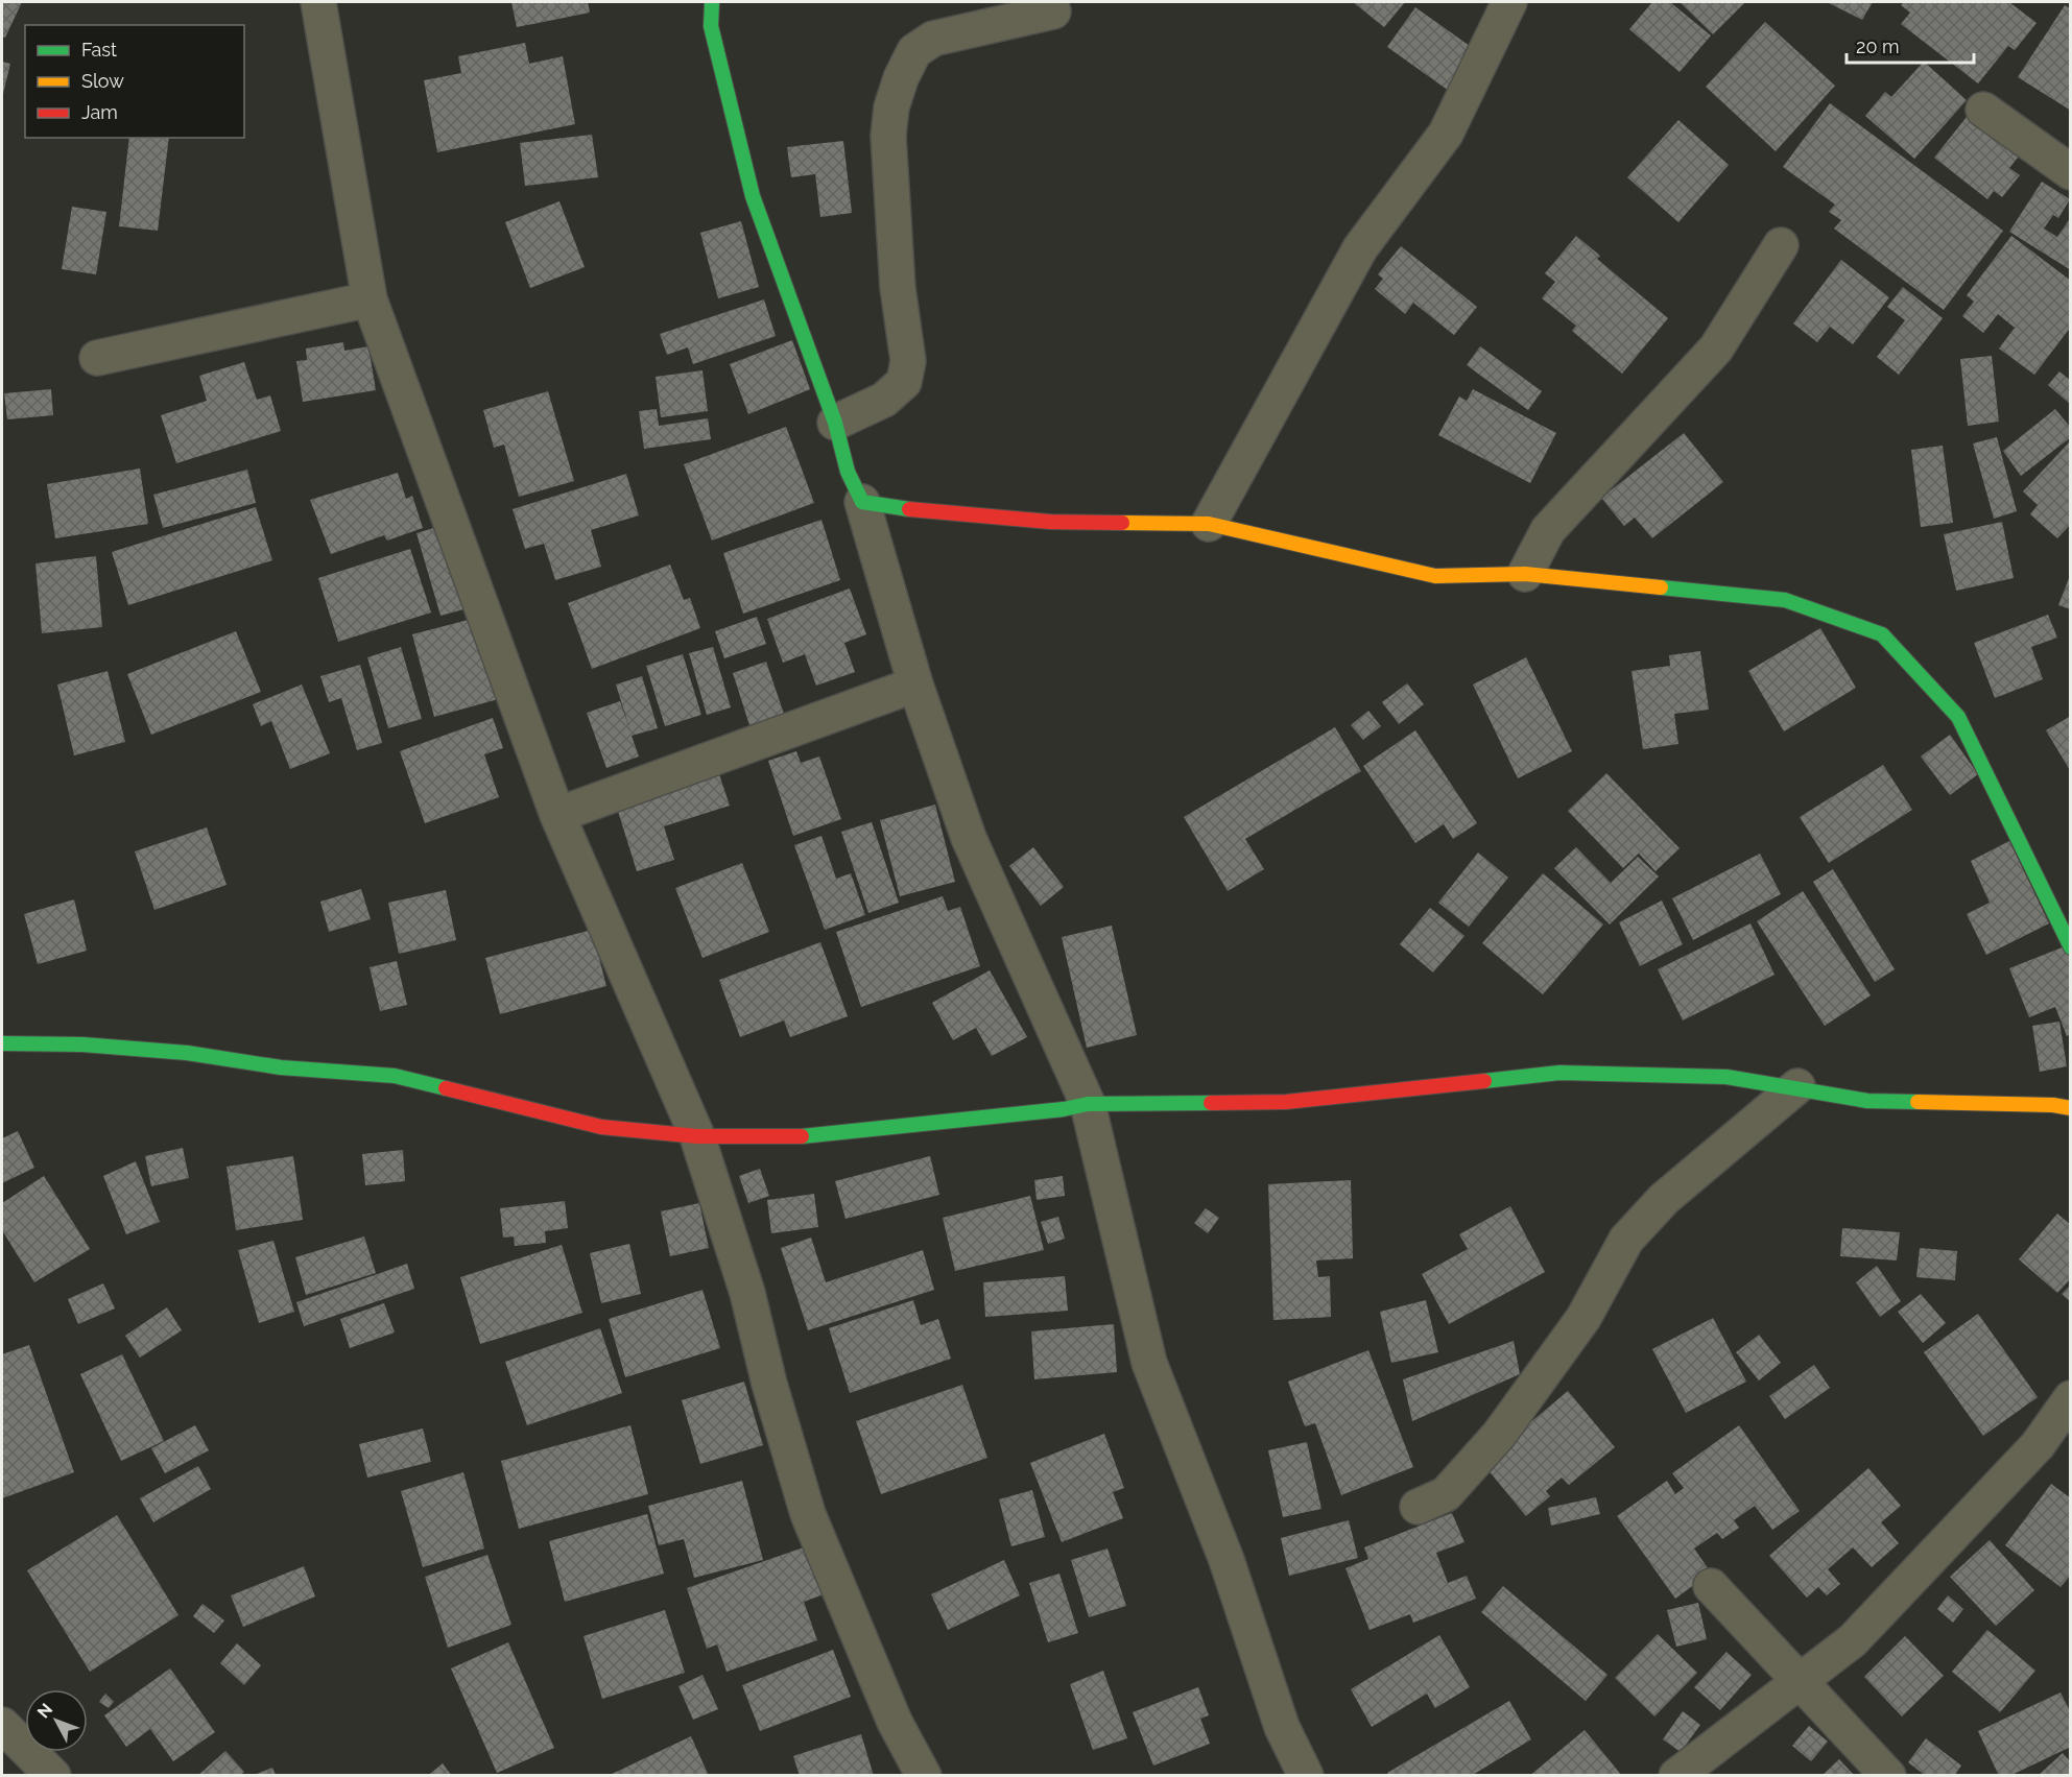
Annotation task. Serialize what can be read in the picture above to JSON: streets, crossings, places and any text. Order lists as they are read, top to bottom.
{
  "legend": ["Fast", "Slow", "Jam"],
  "scale_bar": "20 m",
  "north": "top left"
}
